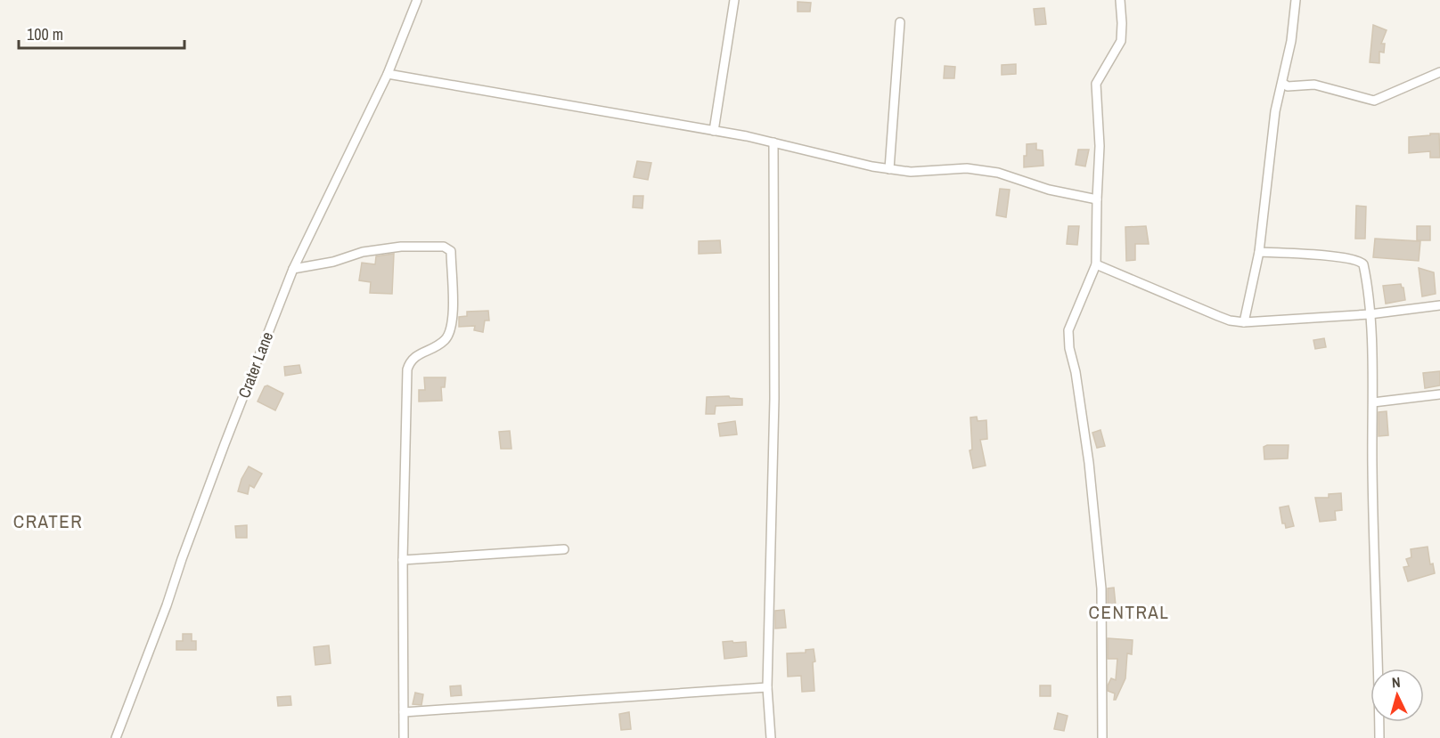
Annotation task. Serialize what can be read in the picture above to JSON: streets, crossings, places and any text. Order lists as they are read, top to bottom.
{
  "streets": {
    "street": ["Crater Lane"]
  },
  "districts": ["CRATER", "CENTRAL"],
  "scale_bar": "100 m",
  "north": "top"
}
